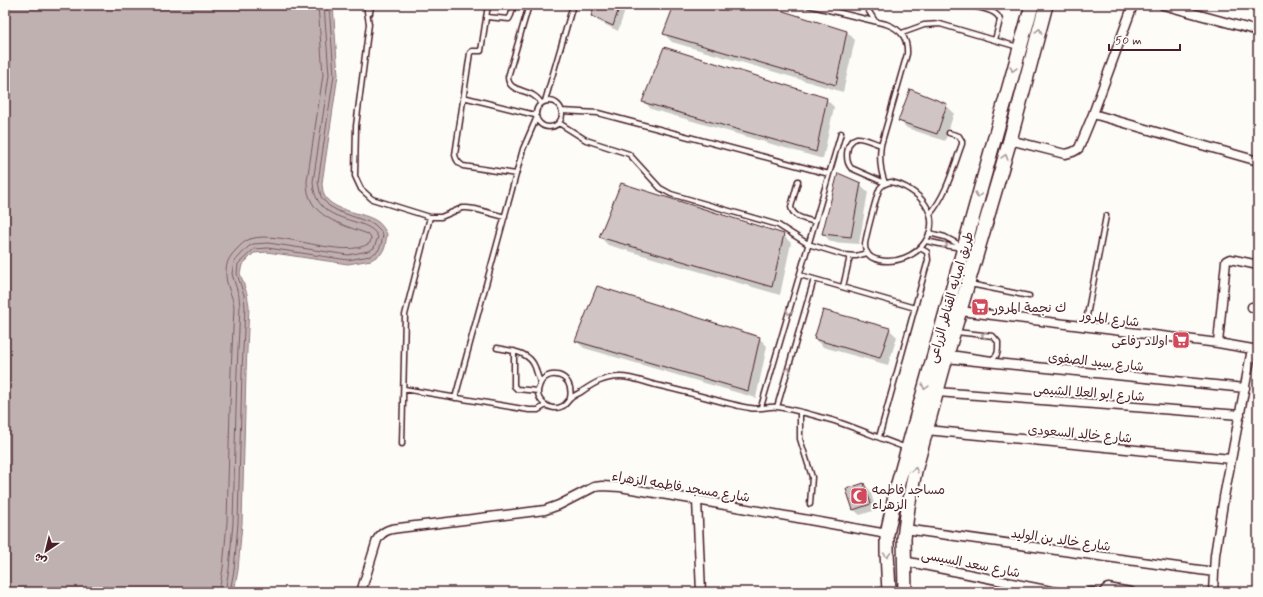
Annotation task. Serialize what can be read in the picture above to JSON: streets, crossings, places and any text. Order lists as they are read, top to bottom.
{
  "streets": {
    "main road": ["طريق امبابه القناطر الزراعى"],
    "street": [
      "شارع المرور",
      "شارع سيد الصفوى",
      "شارع ابو العلا الشيمى",
      "شارع خالد السعودى",
      "شارع مسجد فاطمه الزهراء",
      "شارع خالد بن الوليد",
      "شارع سعد السيسى"
    ]
  },
  "crossings": [
    ["طريق امبابه القناطر الزراعى", "شارع المرور"],
    ["طريق امبابه القناطر الزراعى", "شارع سيد الصفوى"],
    ["طريق امبابه القناطر الزراعى", "شارع ابو العلا الشيمى"],
    ["طريق امبابه القناطر الزراعى", "شارع خالد السعودى"],
    ["طريق امبابه القناطر الزراعى", "شارع مسجد فاطمه الزهراء"],
    ["طريق امبابه القناطر الزراعى", "شارع خالد بن الوليد"],
    ["طريق امبابه القناطر الزراعى", "شارع سعد السيسى"]
  ],
  "places": {
    "supermarket": ["ك نجمة المرور", "اولاد رفاعى"],
    "mosque": ["مساجد فاطمه الزهراء"]
  },
  "scale_bar": "50 m",
  "north": "bottom left"
}
